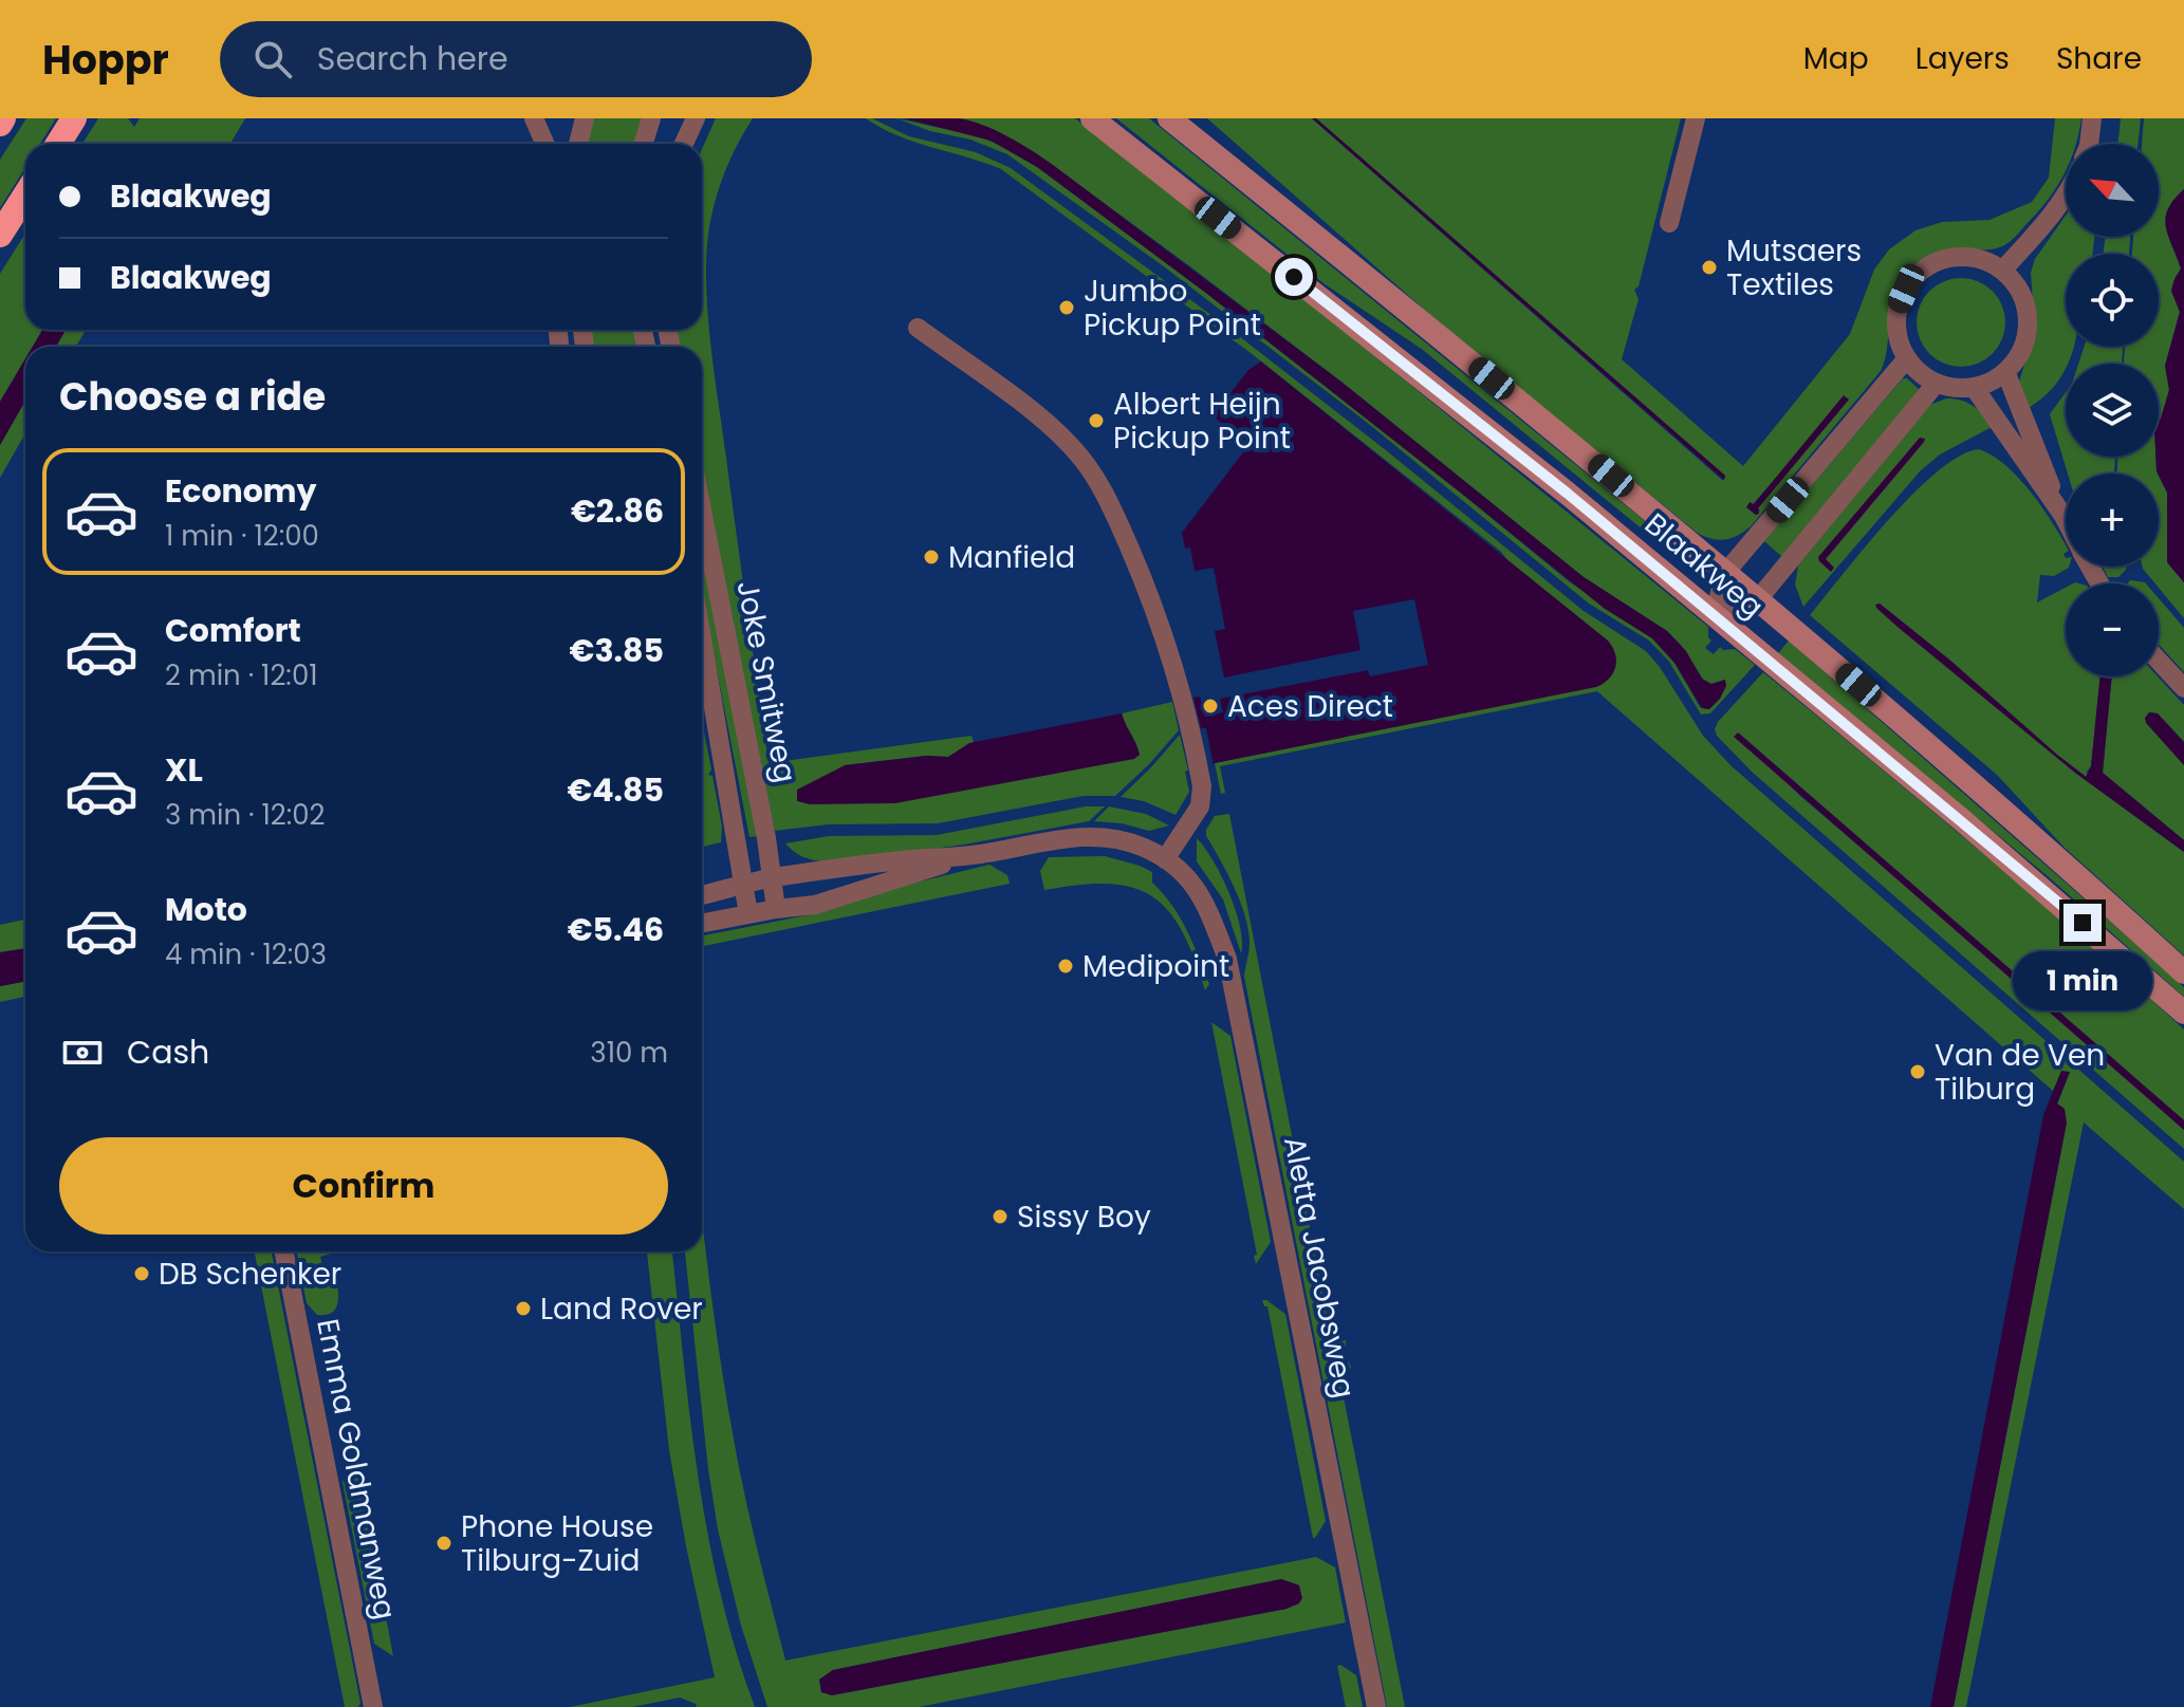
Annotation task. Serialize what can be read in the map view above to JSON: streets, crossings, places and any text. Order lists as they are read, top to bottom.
{
  "streets": {
    "main road": ["Blaakweg"],
    "street": ["Joke Smitweg", "Aletta Jacobsweg", "Emma Goldmanweg"]
  },
  "places": [
    "Mutsaers Textiles",
    "Jumbo Pickup Point",
    "Albert Heijn Pickup Point",
    "Manfield",
    "Aces Direct",
    "Medipoint",
    "Van de Ven Tilburg",
    "Sissy Boy",
    "DB Schenker",
    "Land Rover",
    "Phone House Tilburg-Zuid"
  ],
  "north": "top left",
  "page": {
    "header": "Hoppr",
    "search": "Search here",
    "nav": ["Map", "Layers", "Share"],
    "map_buttons": ["+", "−"],
    "banner": ["Blaakweg", "Blaakweg"],
    "heading": "Choose a ride",
    "list": [
      {
        "name": "Economy",
        "note": "1 min · 12:00",
        "value": "€2.86"
      },
      {
        "name": "Comfort",
        "note": "2 min · 12:01",
        "value": "€3.85"
      },
      {
        "name": "XL",
        "note": "3 min · 12:02",
        "value": "€4.85"
      },
      {
        "name": "Moto",
        "note": "4 min · 12:03",
        "value": "€5.46"
      }
    ],
    "bubble": "1 min",
    "pay": ["Cash", "310 m"],
    "buttons": "Confirm"
  }
}
